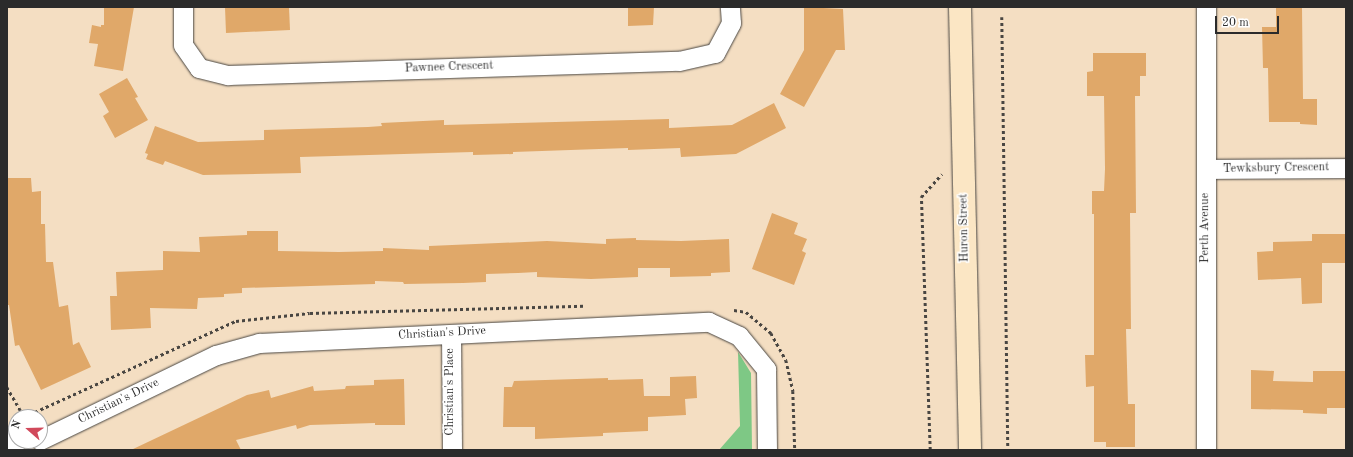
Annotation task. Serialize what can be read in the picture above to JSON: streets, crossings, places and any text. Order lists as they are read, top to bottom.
{
  "streets": {
    "main road": ["Huron Street"],
    "street": [
      "Pawnee Crescent",
      "Tewksbury Crescent",
      "Perth Avenue",
      "Christian's Drive",
      "Christian's Place"
    ]
  },
  "crossings": [
    ["Tewksbury Crescent", "Perth Avenue"],
    ["Christian's Drive", "Christian's Place"]
  ],
  "scale_bar": "20 m",
  "north": "left"
}
